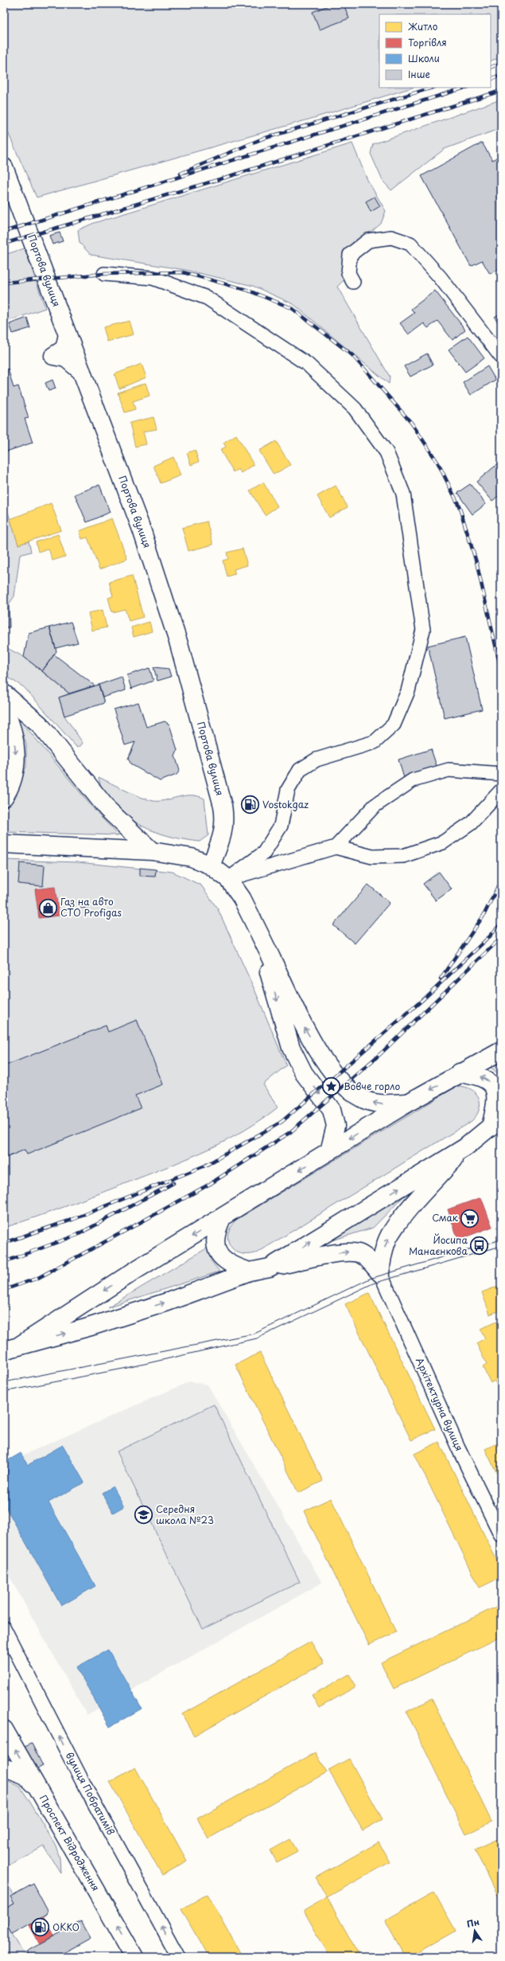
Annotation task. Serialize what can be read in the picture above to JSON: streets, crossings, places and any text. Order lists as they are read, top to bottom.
{
  "streets": {
    "main road": ["Портова вулиця", "Проспект Відродження"],
    "street": ["Архітектурна вулиця", "вулиця Побратимів"]
  },
  "one_way": ["вулиця Побратимів", "Проспект Відродження"],
  "places": {
    "fuel station": ["Vostokgaz", "ОККО"],
    "shop": ["Газ на авто СТО Profigas"],
    "place": ["Вовче горло"],
    "supermarket": ["Смак"],
    "bus stop": ["Йосипа Манаєнкова"],
    "school or university": ["Середня школа №23"]
  },
  "legend": [
    "Житло",
    "Торгівля",
    "Школи",
    "Інше"
  ],
  "north": "top"
}
